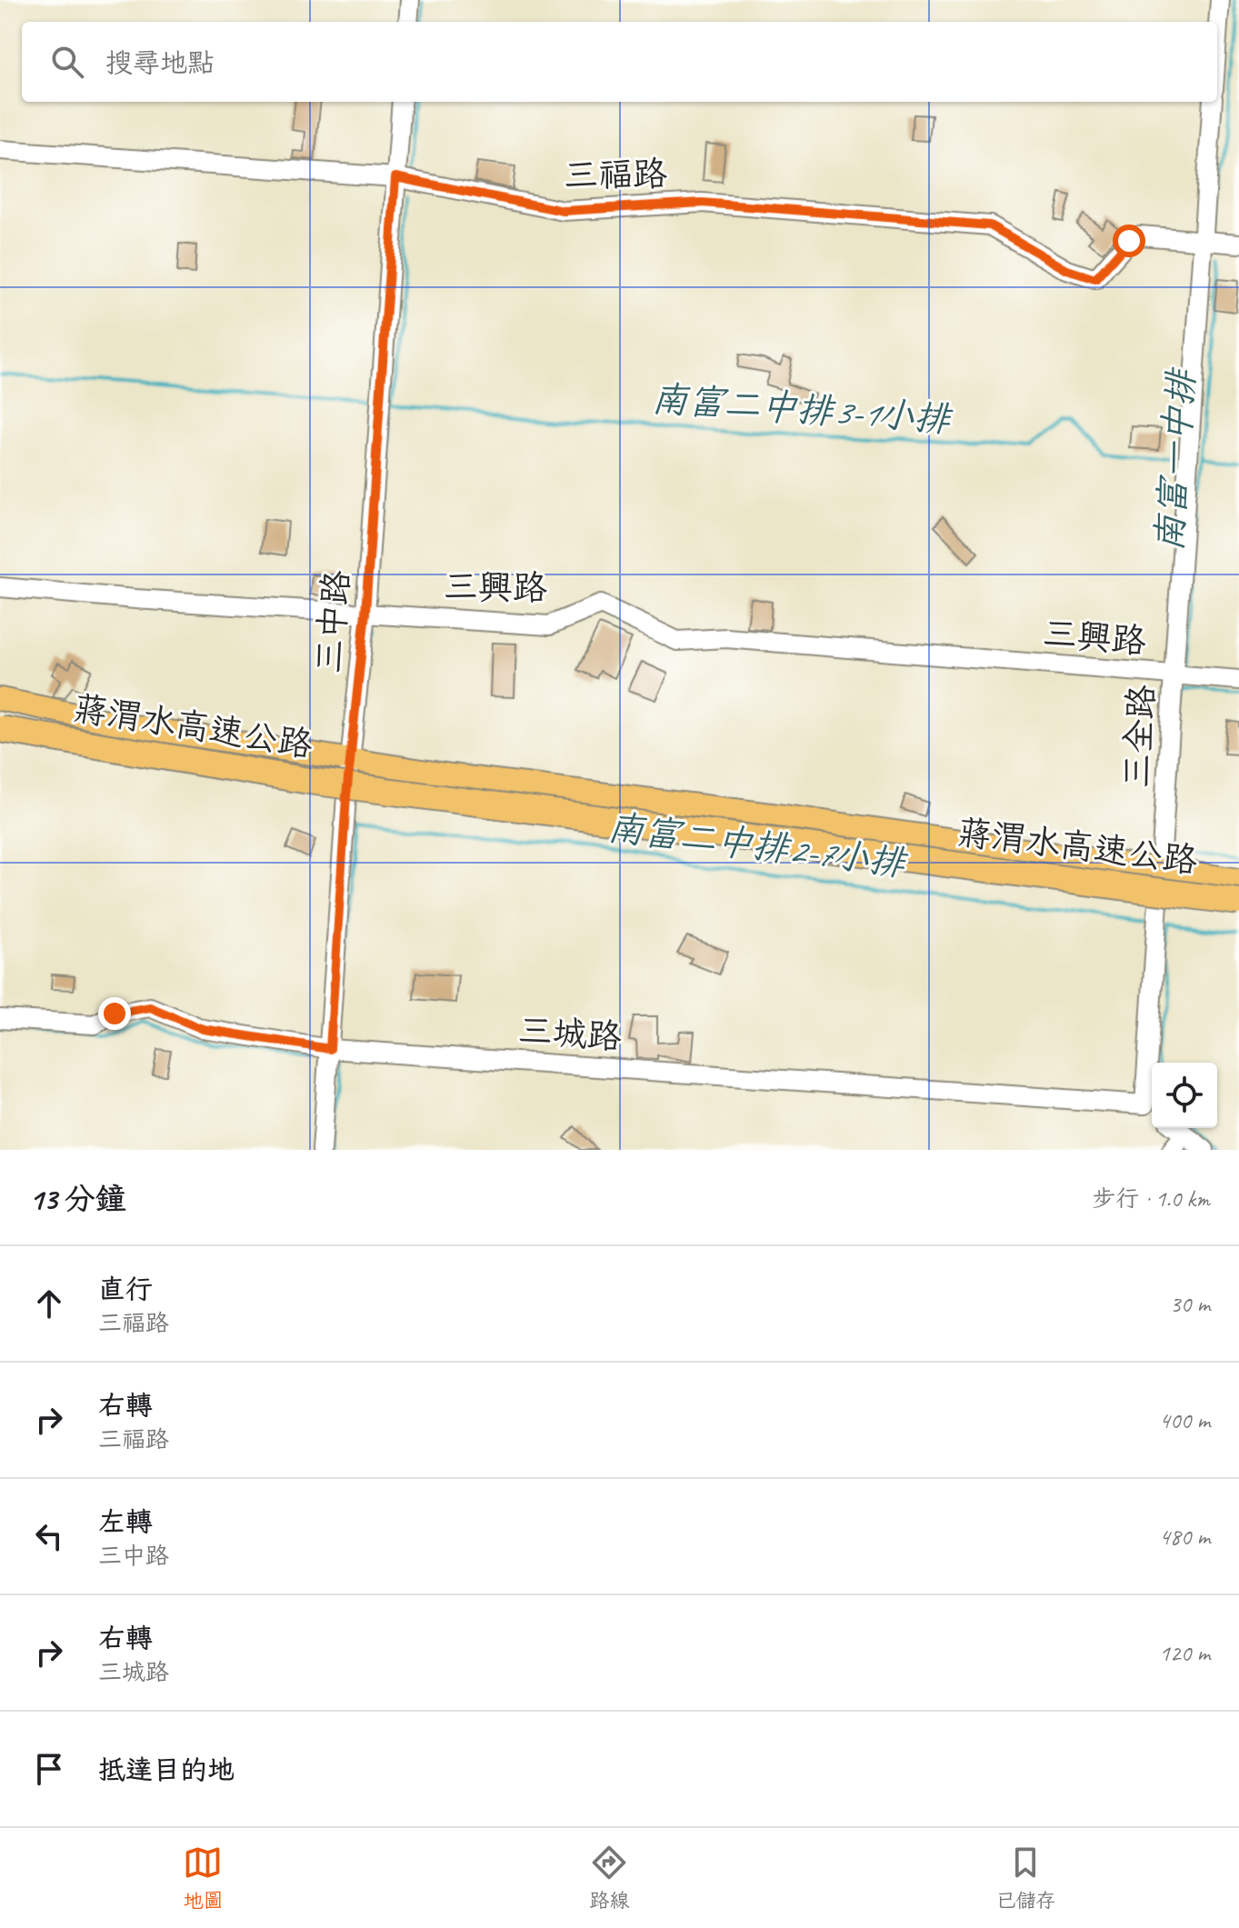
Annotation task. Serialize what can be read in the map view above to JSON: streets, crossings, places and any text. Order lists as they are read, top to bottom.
{
  "streets": {
    "highway": ["蔣渭水高速公路"],
    "street": [
      "三福路",
      "三興路",
      "三中路",
      "三全路",
      "三城路"
    ]
  },
  "crossings": [
    ["三福路", "三中路"],
    ["三福路", "三全路"],
    ["三興路", "三中路"],
    ["三興路", "三全路"],
    ["三中路", "三城路"],
    ["三全路", "三城路"]
  ],
  "water": ["南富二中排3-1小排", "南富一中排", "南富二中排2-7小排"],
  "page": {
    "search": "搜尋地點",
    "heading": ["13 分鐘", "步行 · 1.0 km"],
    "list": [
      ["直行", "三福路", "30 m"],
      ["右轉", "三福路", "400 m"],
      ["左轉", "三中路", "480 m"],
      ["右轉", "三城路", "120 m"],
      "抵達目的地"
    ],
    "nav": ["地圖", "路線", "已儲存"]
  }
}
